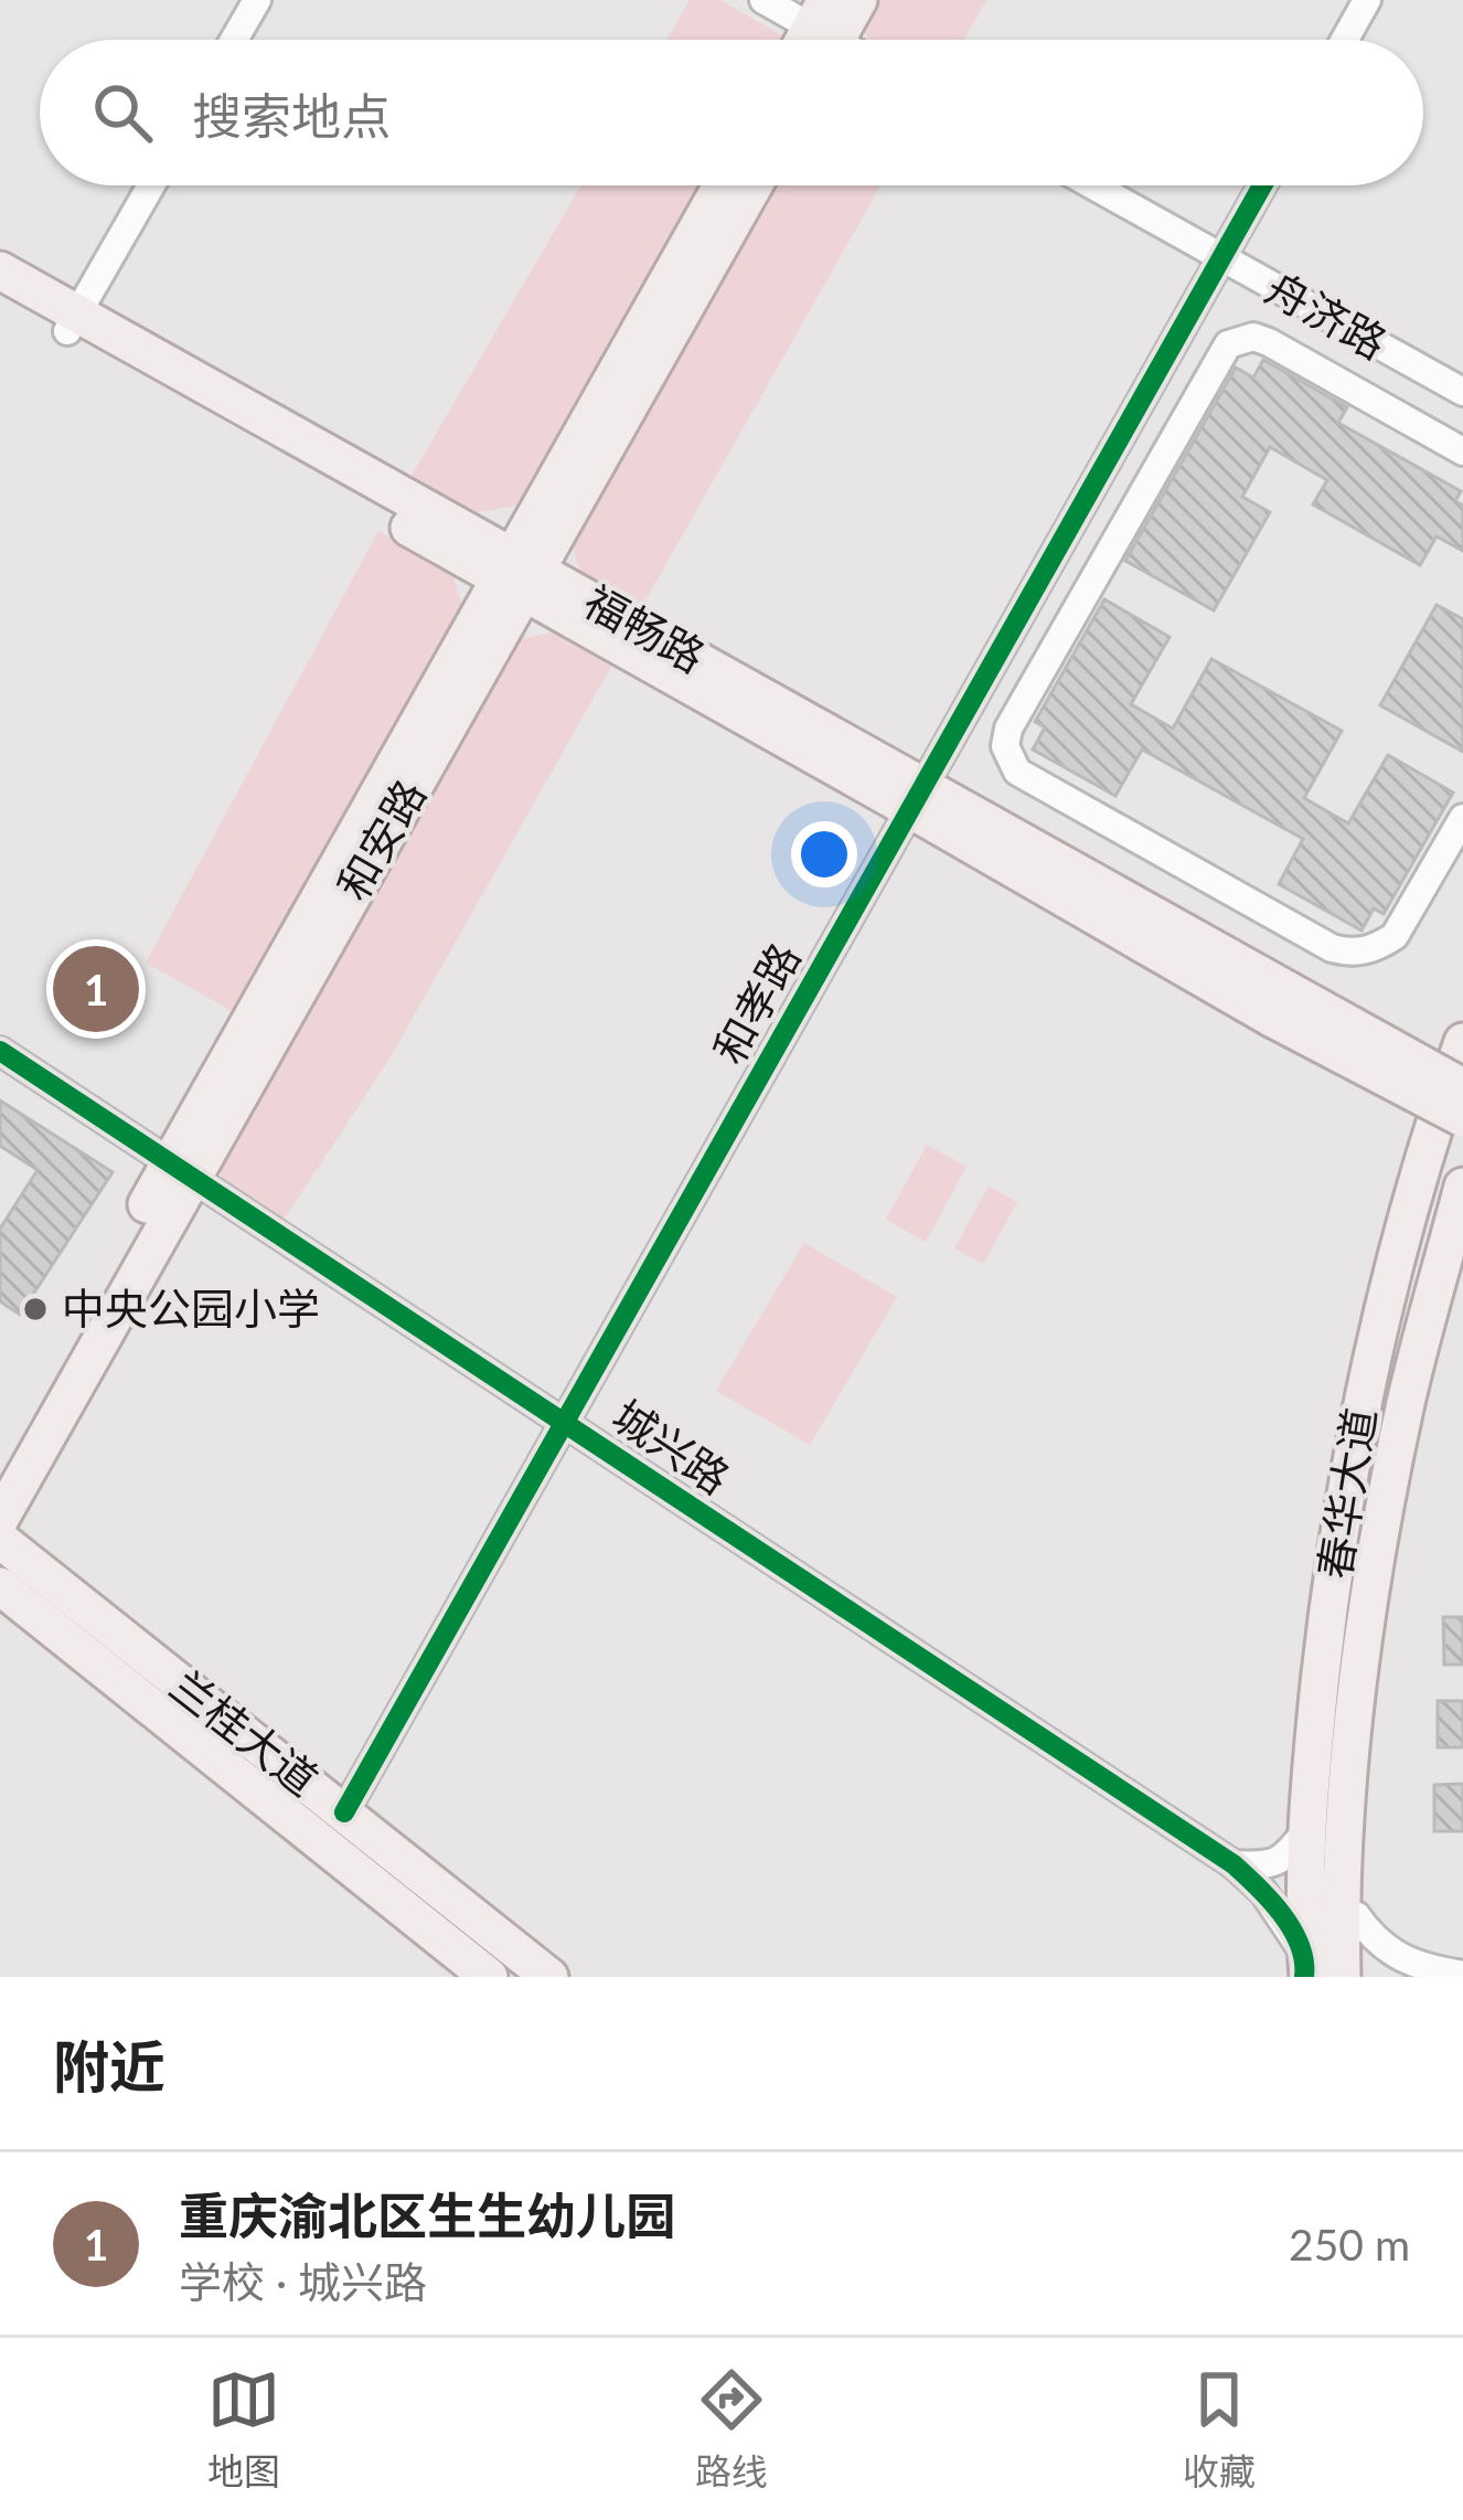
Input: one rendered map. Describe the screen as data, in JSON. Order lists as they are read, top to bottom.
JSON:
{
  "streets": {
    "main road": [
      "福畅路",
      "和安路",
      "春华大道",
      "兰桂大道"
    ],
    "street": ["舟济路", "和孝路", "城兴路"]
  },
  "crossings": [
    ["舟济路", "和孝路"],
    ["福畅路", "和安路"],
    ["福畅路", "和孝路"],
    ["和安路", "城兴路"],
    ["和孝路", "城兴路"],
    ["和孝路", "兰桂大道"],
    ["城兴路", "春华大道"]
  ],
  "places": ["中央公园小学"],
  "page": {
    "search": "搜索地点",
    "pins": "1",
    "heading": "附近",
    "list": [
      {
        "mark": "1",
        "name": "重庆渝北区生生幼儿园",
        "note": "学校 · 城兴路",
        "value": "250 m"
      }
    ],
    "nav": ["地图", "路线", "收藏"]
  }
}
